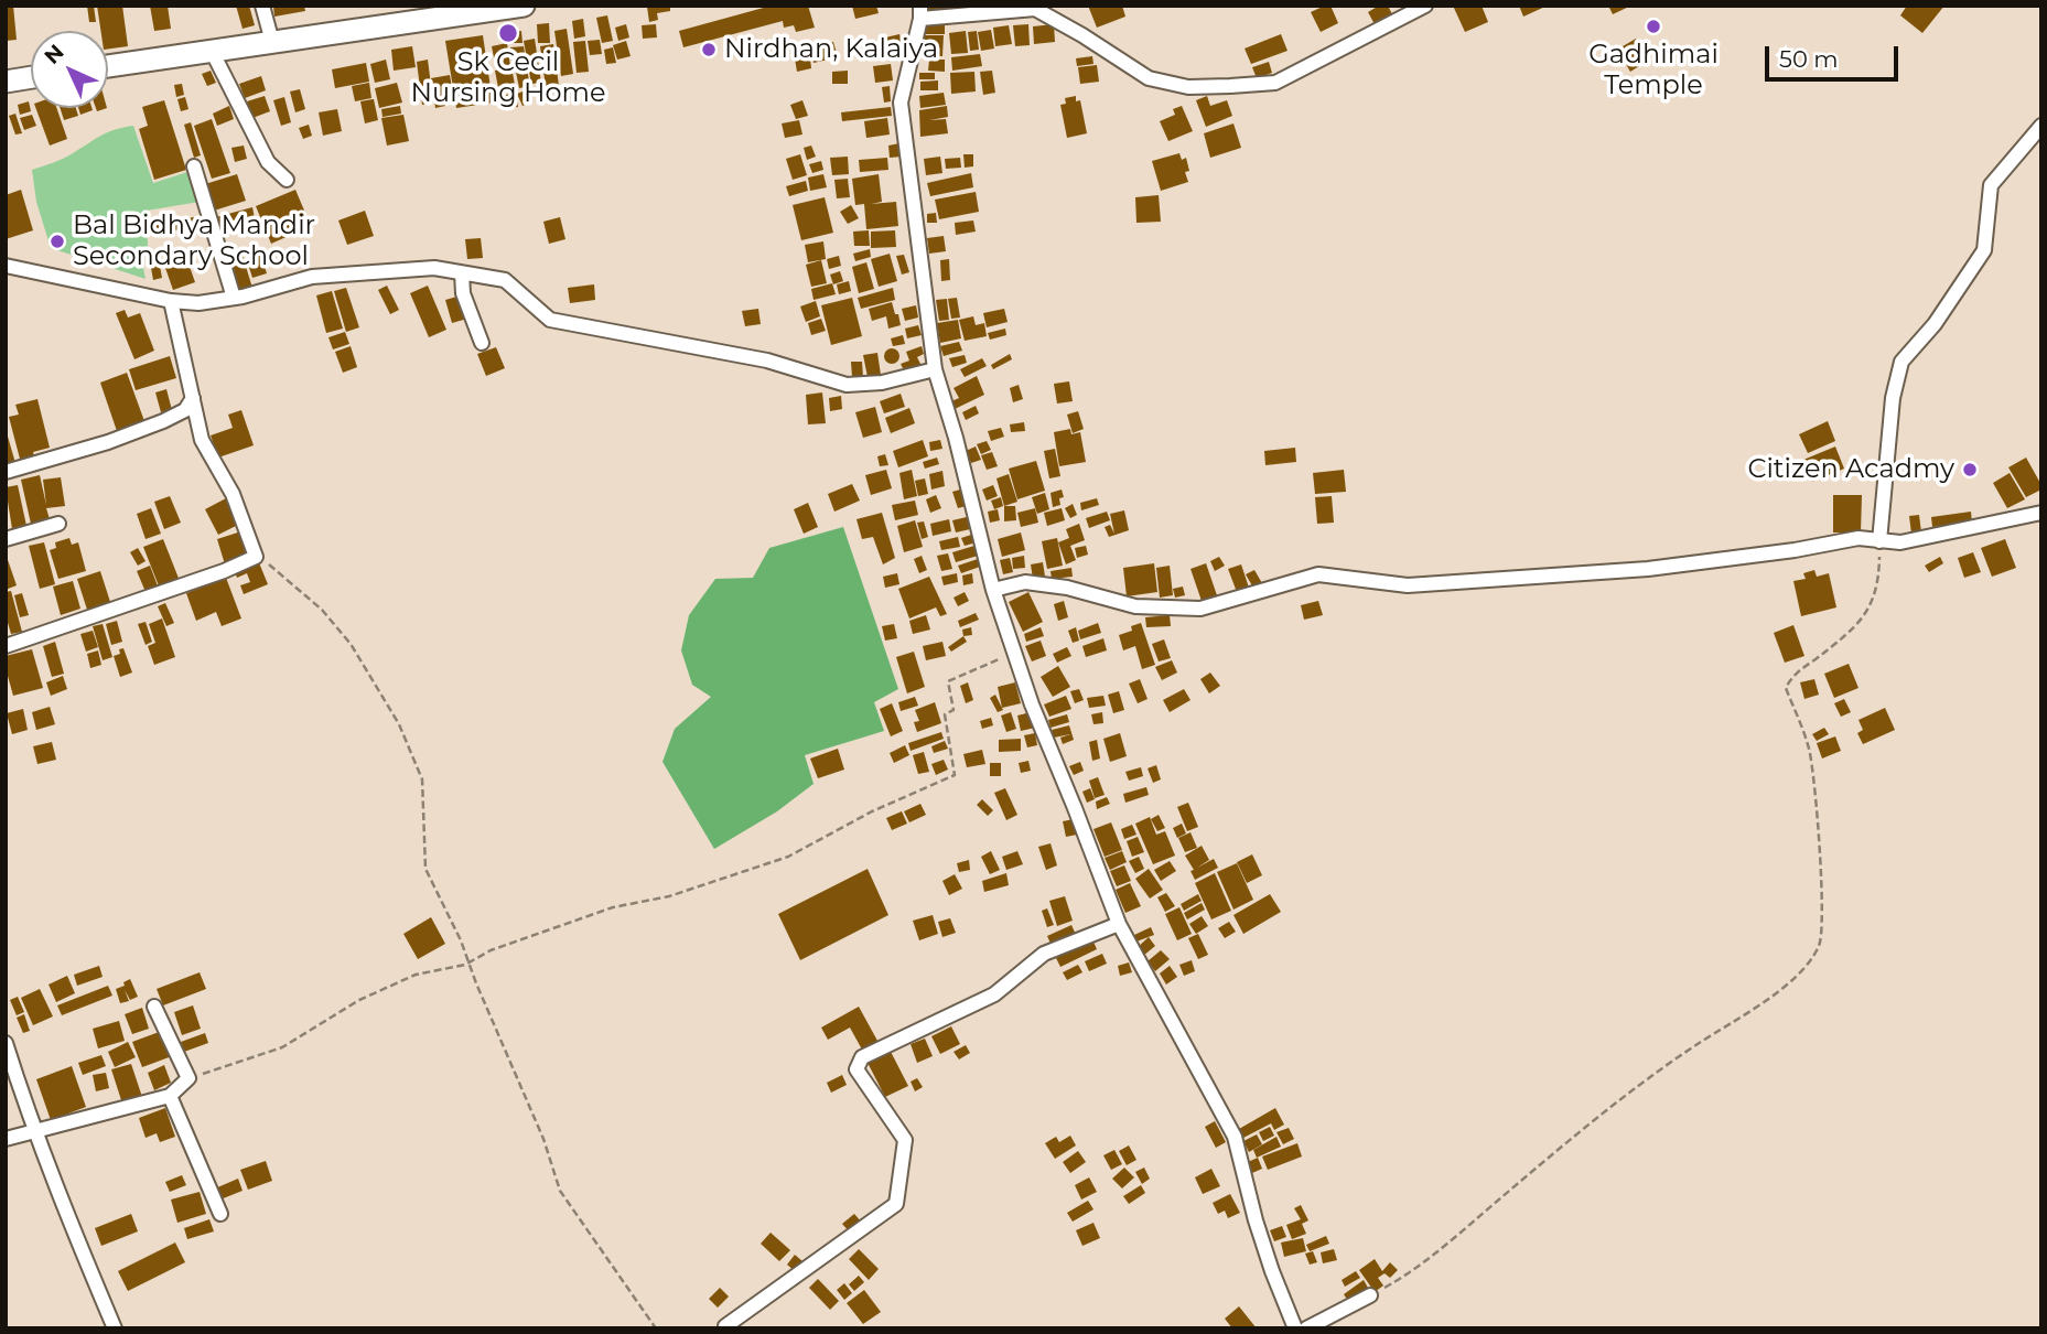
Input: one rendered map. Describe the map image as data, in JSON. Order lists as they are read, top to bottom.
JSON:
{
  "places": [
    "Gadhimai Temple",
    "Sk Cecil Nursing Home",
    "Nirdhan, Kalaiya",
    "Bal Bidhya Mandir Secondary School",
    "Citizen Acadmy"
  ],
  "scale_bar": "50 m",
  "north": "top left"
}
